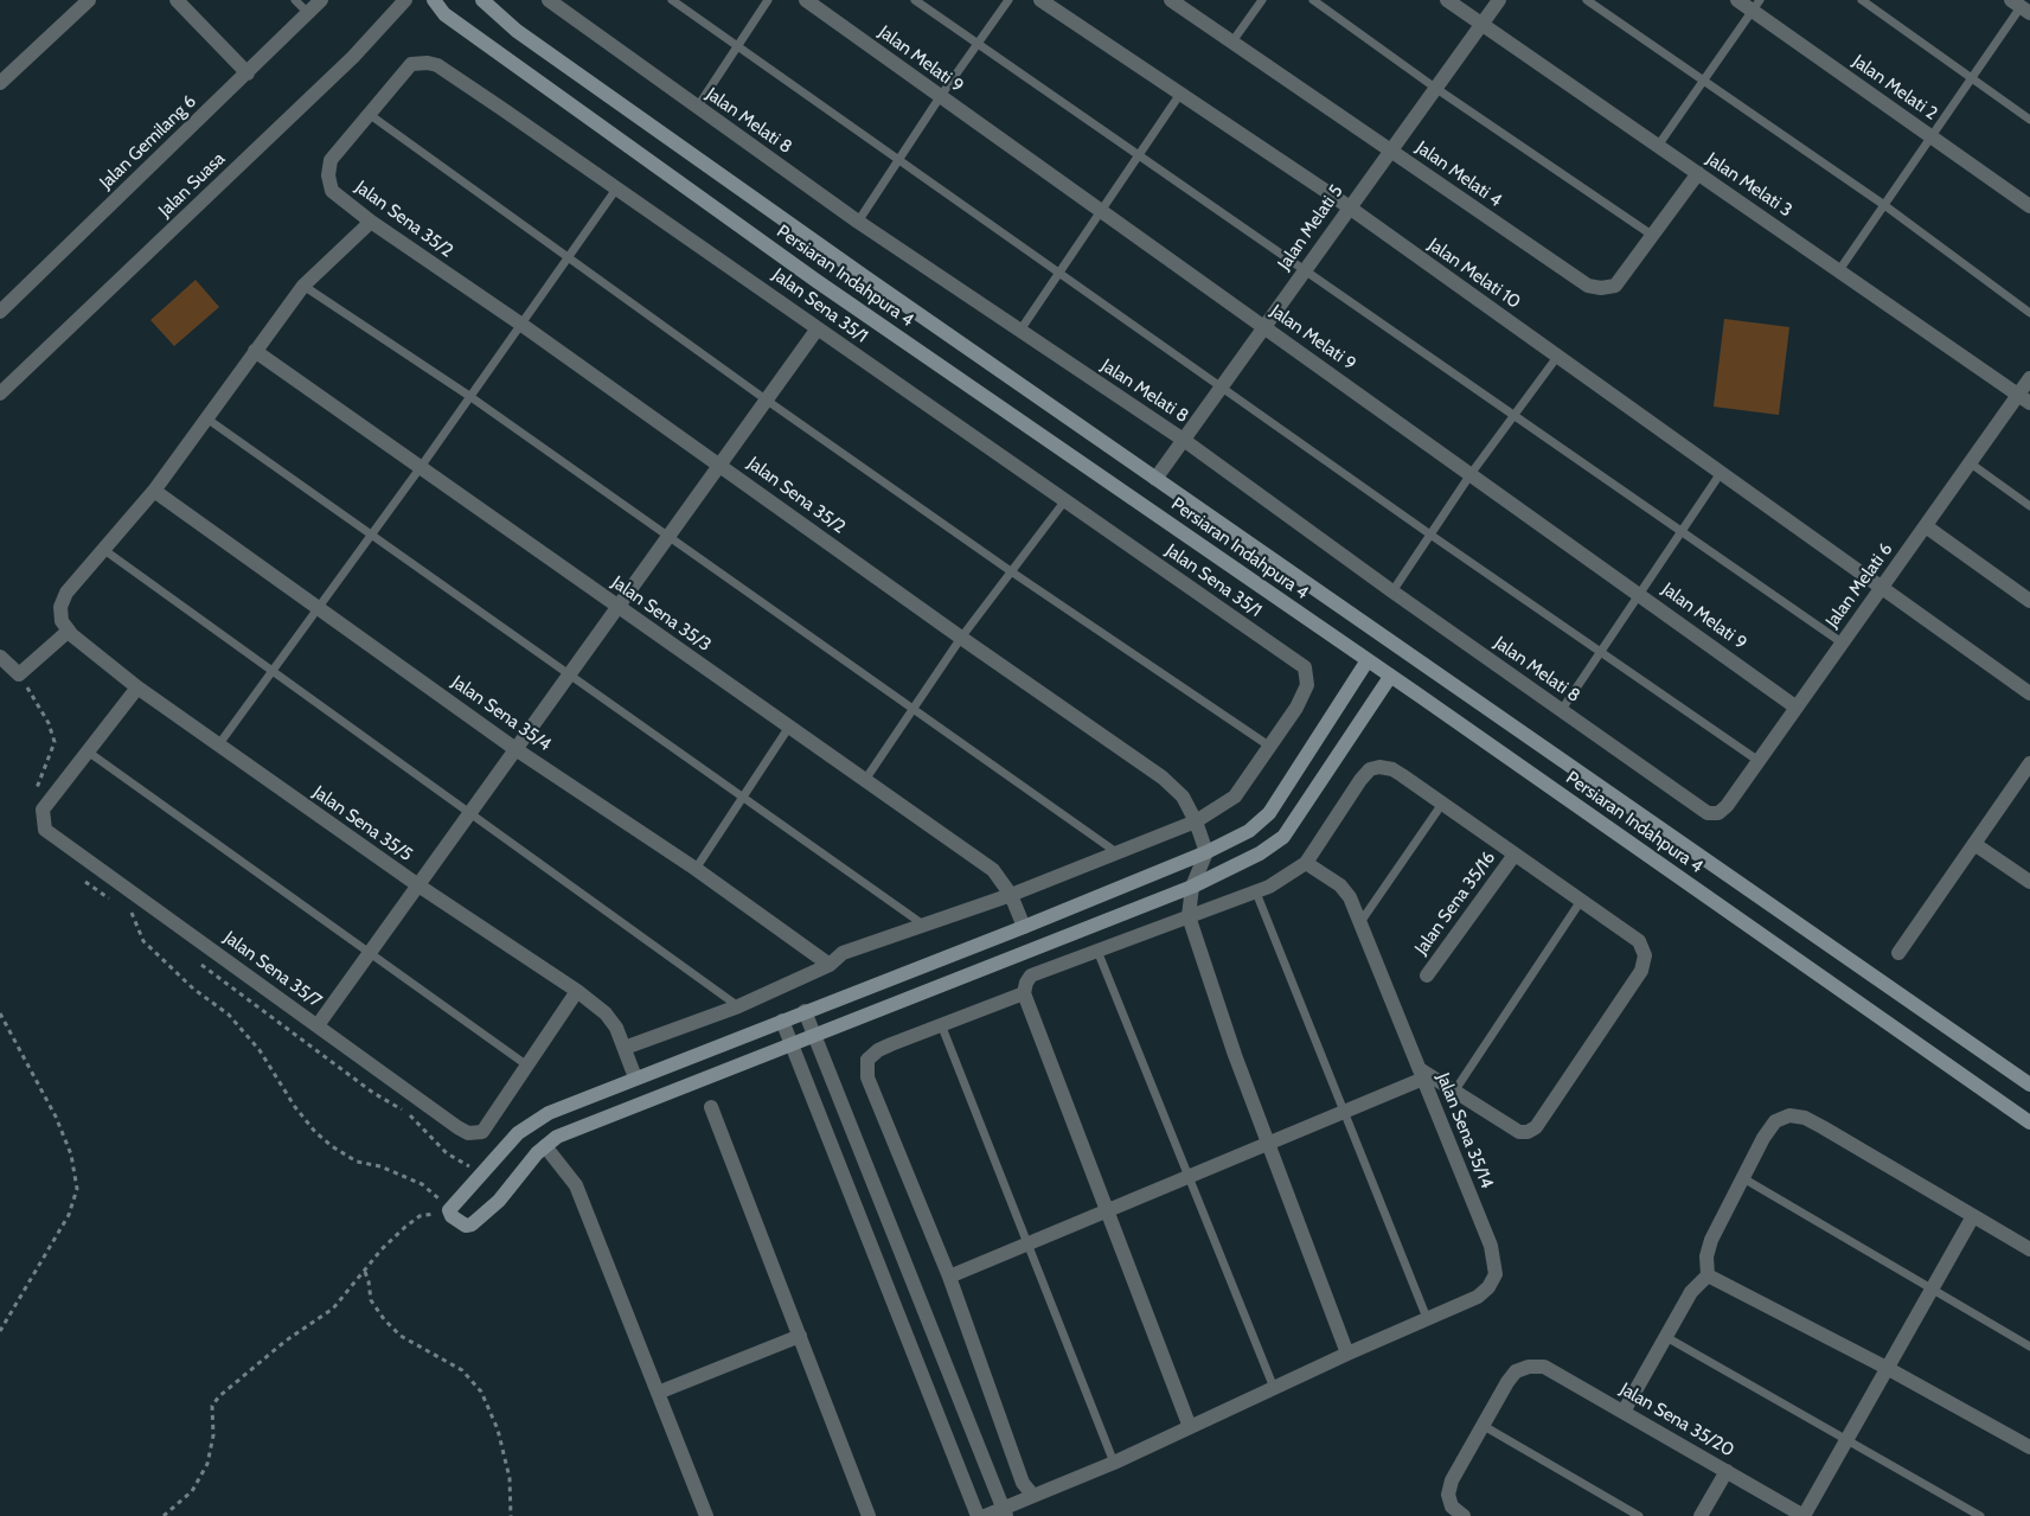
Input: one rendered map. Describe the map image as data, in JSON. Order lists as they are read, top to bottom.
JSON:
{
  "streets": {
    "street": [
      "Jalan Melati 9",
      "Jalan Melati 2",
      "Jalan Melati 8",
      "Jalan Gemilang 6",
      "Jalan Melati 4",
      "Jalan Suasa",
      "Jalan Melati 3",
      "Jalan Sena 35/2",
      "Jalan Melati 5",
      "Jalan Melati 10",
      "Persiaran Indahpura 4",
      "Jalan Sena 35/1",
      "Jalan Melati 6",
      "Jalan Sena 35/3",
      "Jalan Sena 35/4",
      "Jalan Sena 35/5",
      "Jalan Sena 35/16",
      "Jalan Sena 35/7",
      "Jalan Sena 35/14",
      "Jalan Sena 35/20"
    ]
  },
  "crossings": [
    ["Jalan Melati 9", "Jalan Melati 5"],
    ["Jalan Melati 9", "Jalan Melati 6"],
    ["Jalan Melati 8", "Jalan Melati 5"],
    ["Jalan Melati 8", "Jalan Melati 6"],
    ["Jalan Melati 4", "Jalan Melati 3"],
    ["Jalan Melati 4", "Jalan Melati 5"],
    ["Jalan Melati 3", "Jalan Melati 5"],
    ["Jalan Melati 3", "Jalan Melati 6"],
    ["Jalan Sena 35/2", "Jalan Sena 35/1"],
    ["Jalan Melati 5", "Jalan Melati 10"],
    ["Jalan Melati 5", "Persiaran Indahpura 4"],
    ["Jalan Melati 10", "Jalan Melati 6"],
    ["Jalan Sena 35/5", "Jalan Sena 35/7"]
  ]
}
